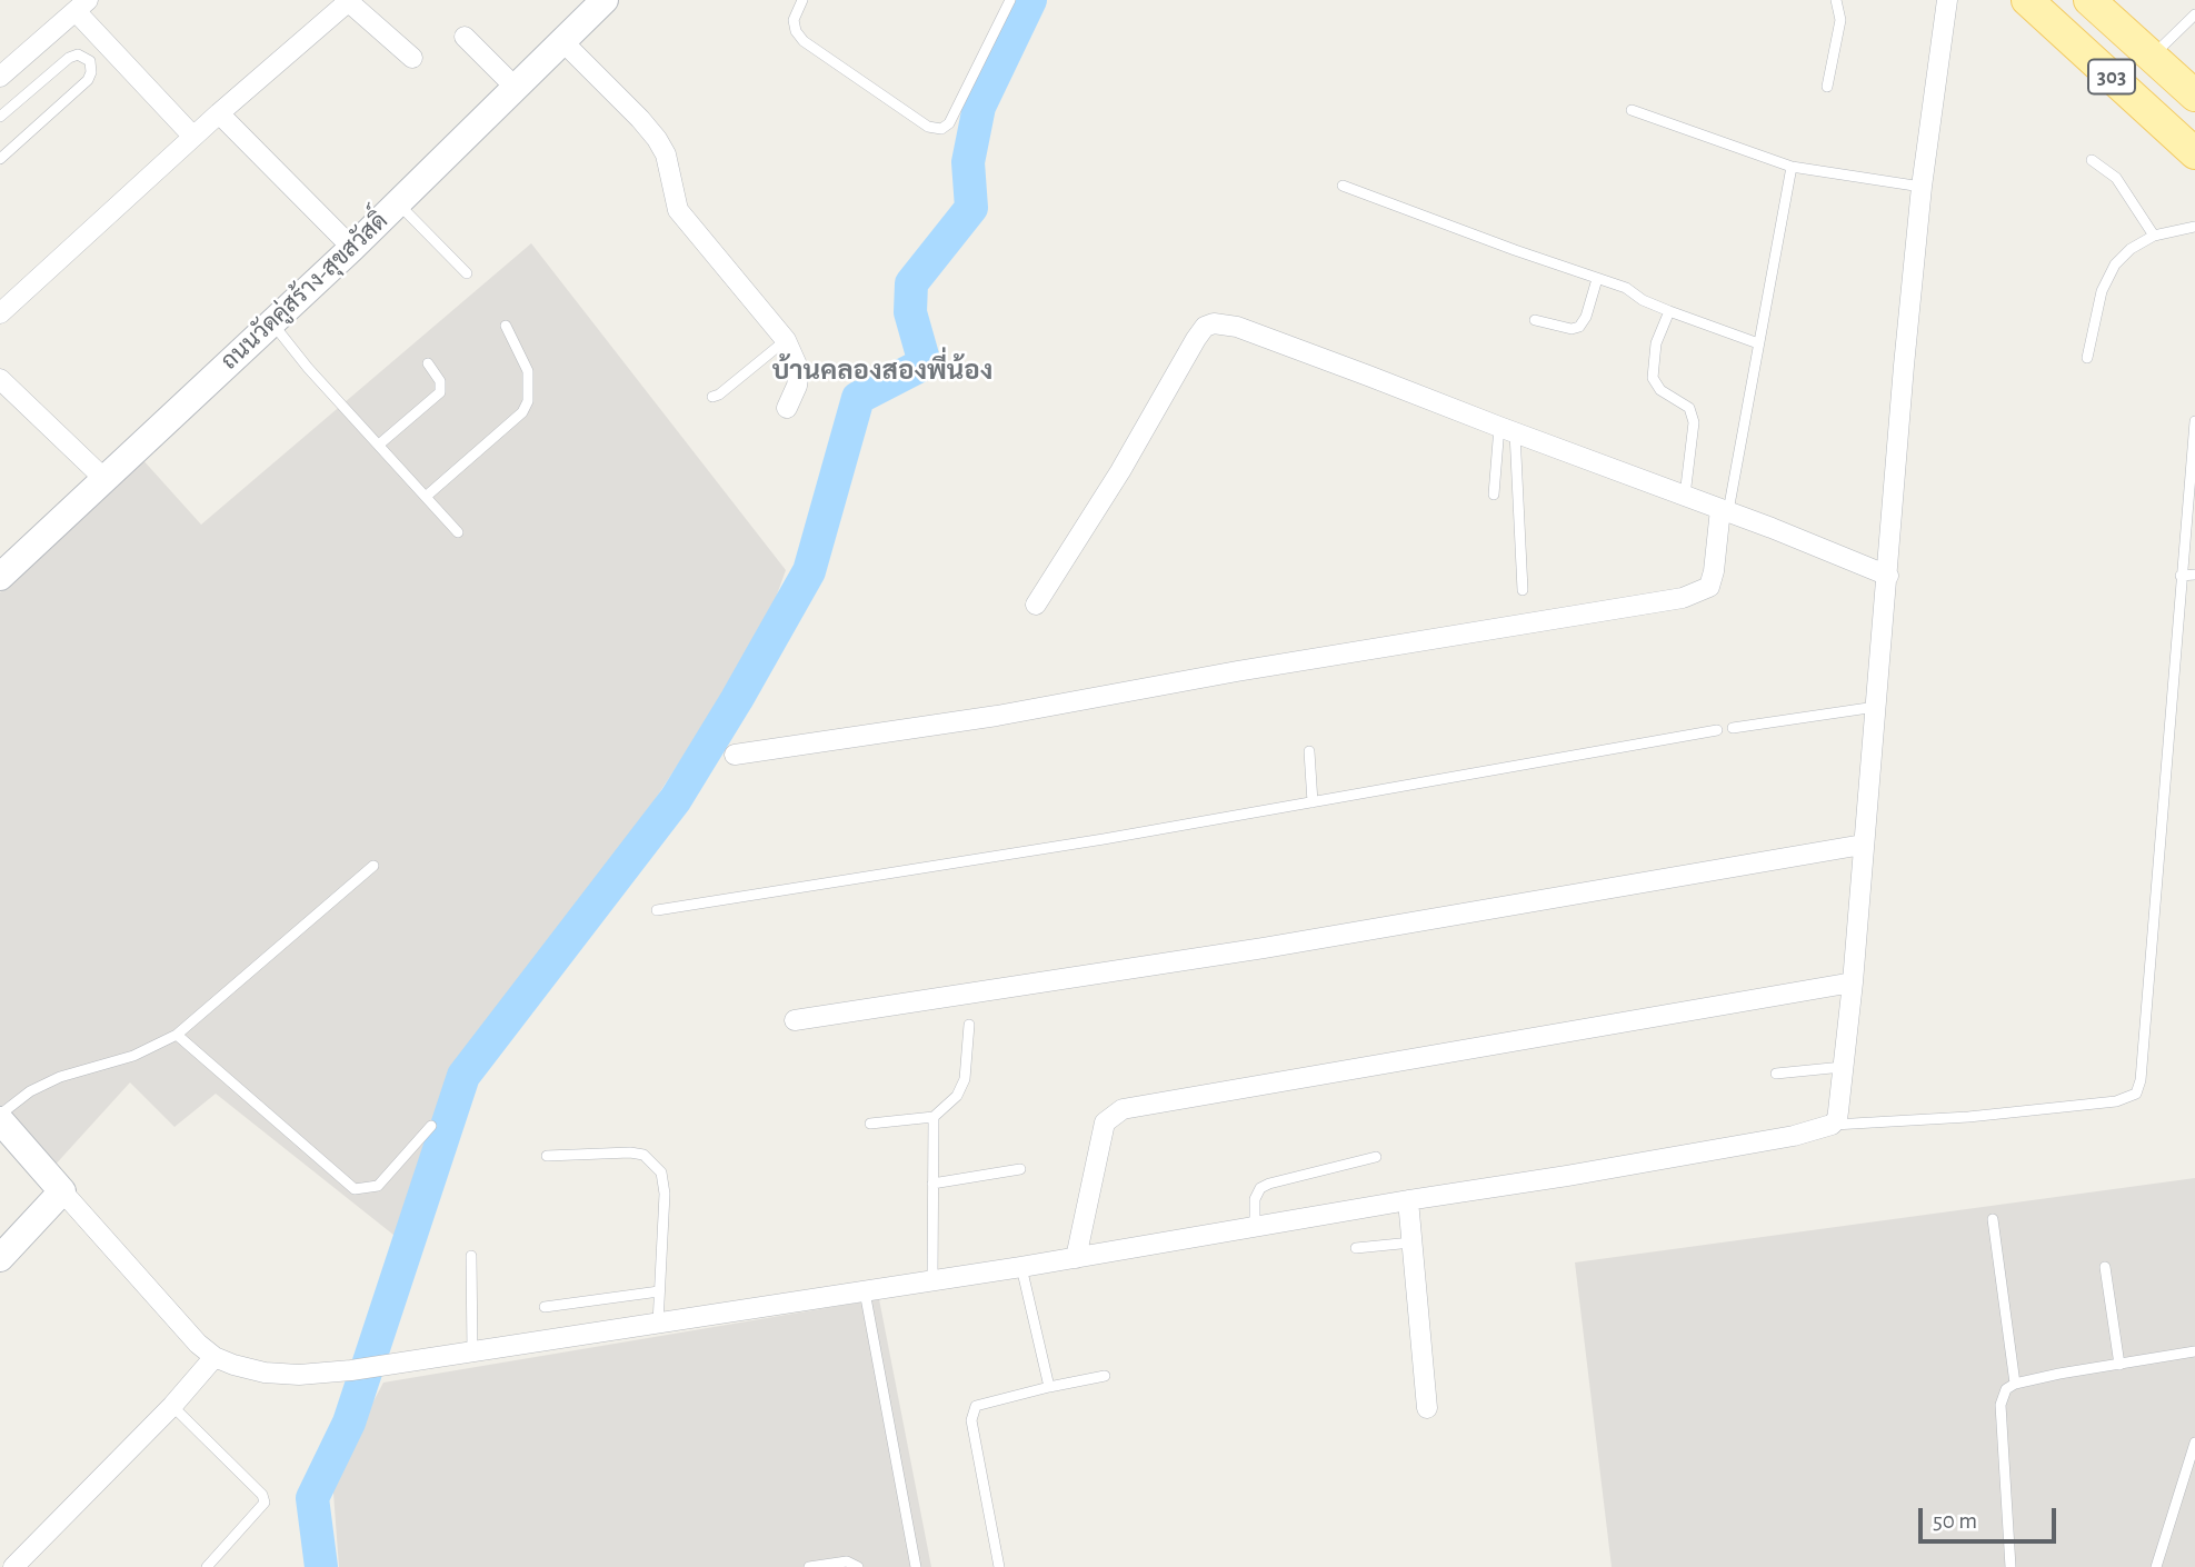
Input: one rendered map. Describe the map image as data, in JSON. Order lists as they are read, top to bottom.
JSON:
{
  "streets": {
    "main road": ["303"],
    "street": ["ถนนวัดคู่สร้าง-สุขสวัสดิ์"]
  },
  "districts": ["บ้านคลองสองพี่น้อง"],
  "scale_bar": "50 m"
}
